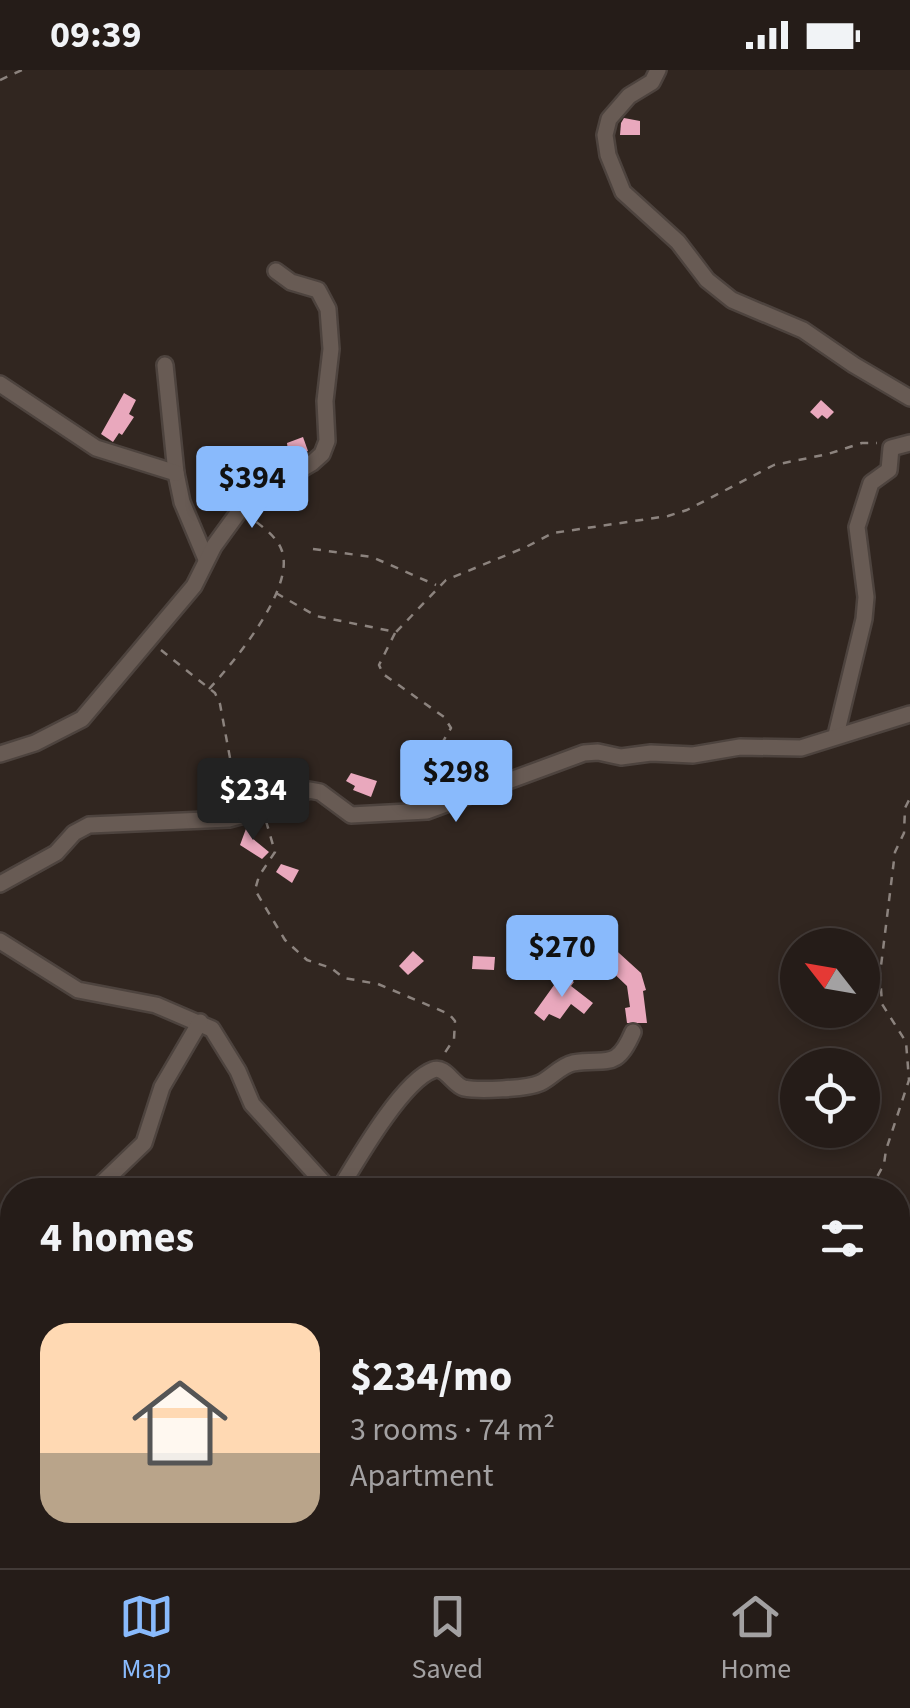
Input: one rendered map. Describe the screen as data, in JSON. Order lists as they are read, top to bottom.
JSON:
{
  "north": "top left",
  "page": {
    "status": "09:39",
    "price": [
      "$394",
      "$298",
      "$234",
      "$270"
    ],
    "heading": "4 homes",
    "list": [
      {
        "name": "$234/mo",
        "note": "3 rooms · 74 m² · Apartment"
      }
    ],
    "tabs": ["Map", "Saved", "Home"]
  }
}
